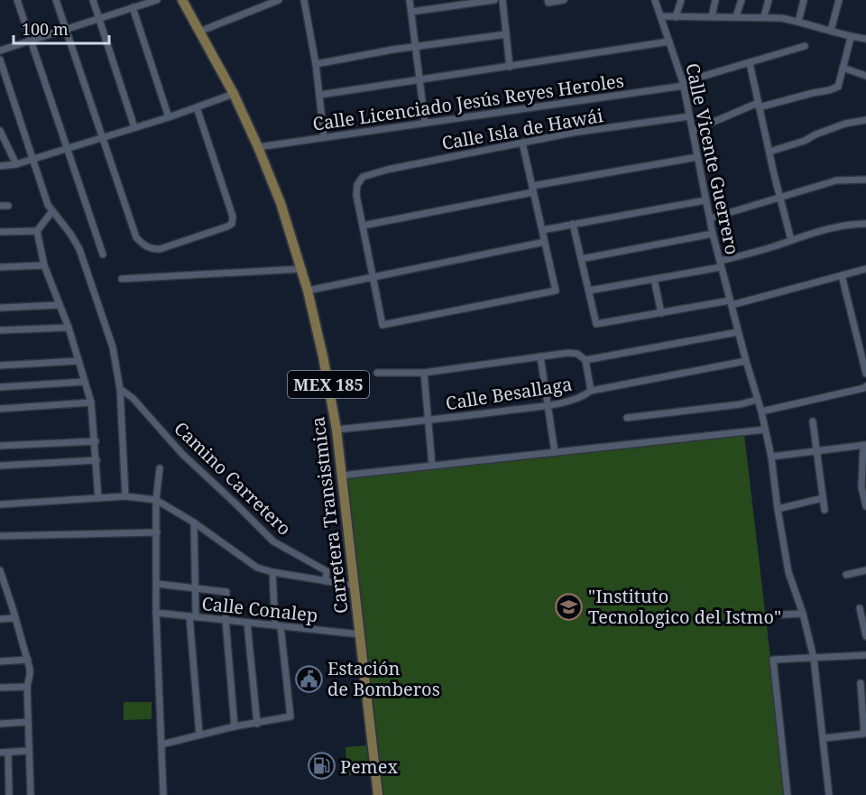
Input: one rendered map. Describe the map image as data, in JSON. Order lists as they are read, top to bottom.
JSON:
{
  "streets": {
    "main road": ["MEX 185", "Carretera Transistmica"],
    "street": [
      "Calle Licenciado Jesús Reyes Heroles",
      "Calle Isla de Hawái",
      "Calle Vicente Guerrero",
      "Calle Besallaga",
      "Camino Carretero",
      "Calle Conalep"
    ]
  },
  "crossings": [
    ["Calle Licenciado Jesús Reyes Heroles", "Calle Vicente Guerrero"],
    ["Calle Licenciado Jesús Reyes Heroles", "Carretera Transistmica"],
    ["Calle Isla de Hawái", "Calle Vicente Guerrero"],
    ["Calle Besallaga", "Carretera Transistmica"],
    ["Carretera Transistmica", "Calle Conalep"]
  ],
  "places": {
    "school or university": ["\"Instituto Tecnologico del Istmo\""],
    "public building": ["Estación de Bomberos"],
    "fuel station": ["Pemex"]
  },
  "scale_bar": "100 m"
}
